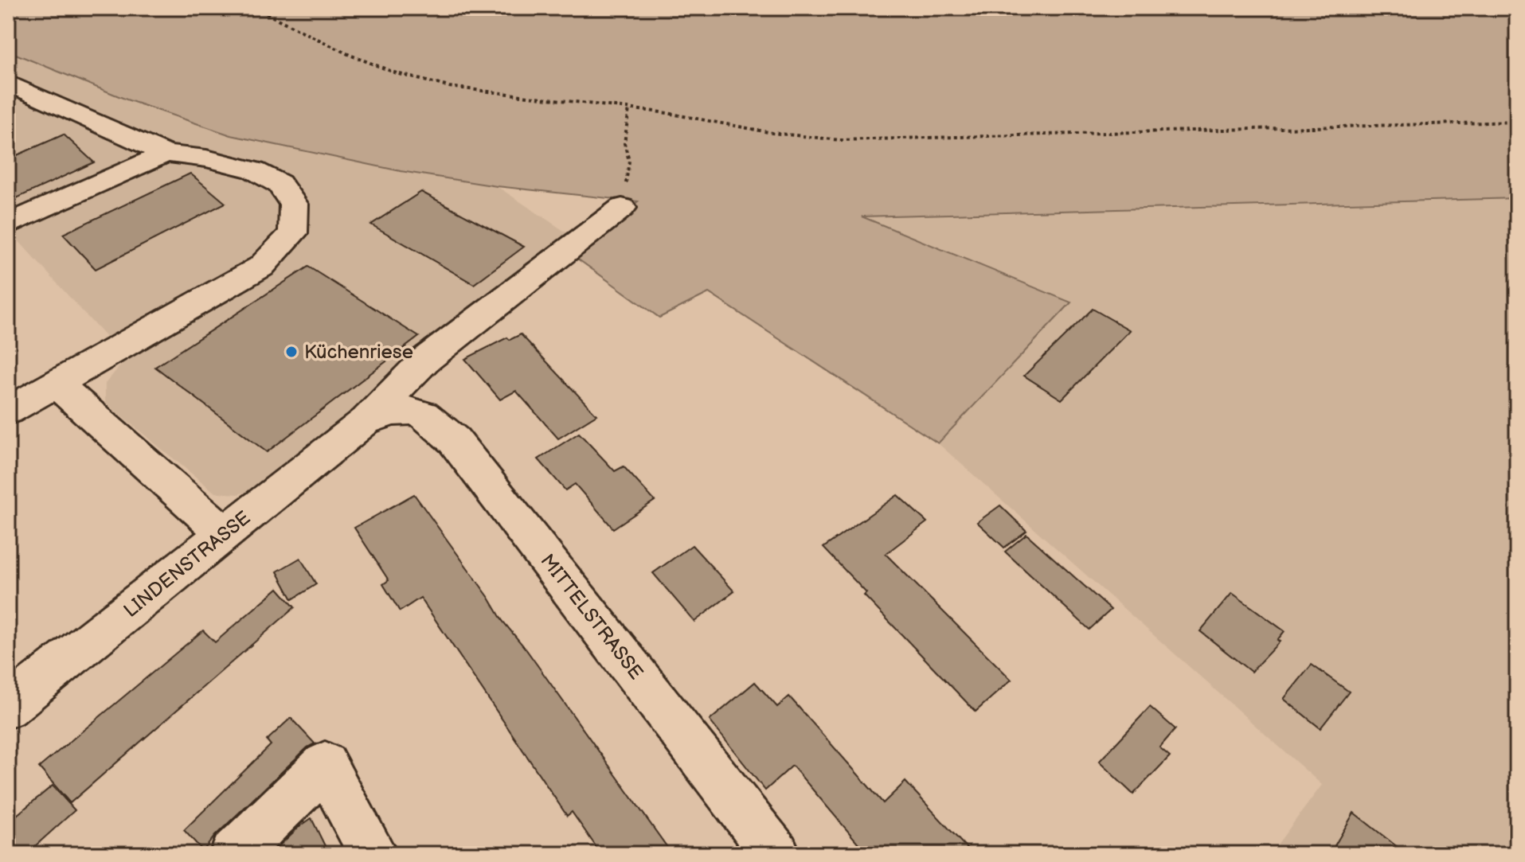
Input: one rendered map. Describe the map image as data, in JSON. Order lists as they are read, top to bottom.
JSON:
{
  "streets": {
    "street": ["LINDENSTRASSE", "MITTELSTRASSE"]
  },
  "crossings": [
    ["LINDENSTRASSE", "MITTELSTRASSE"]
  ],
  "places": ["Küchenriese"]
}
